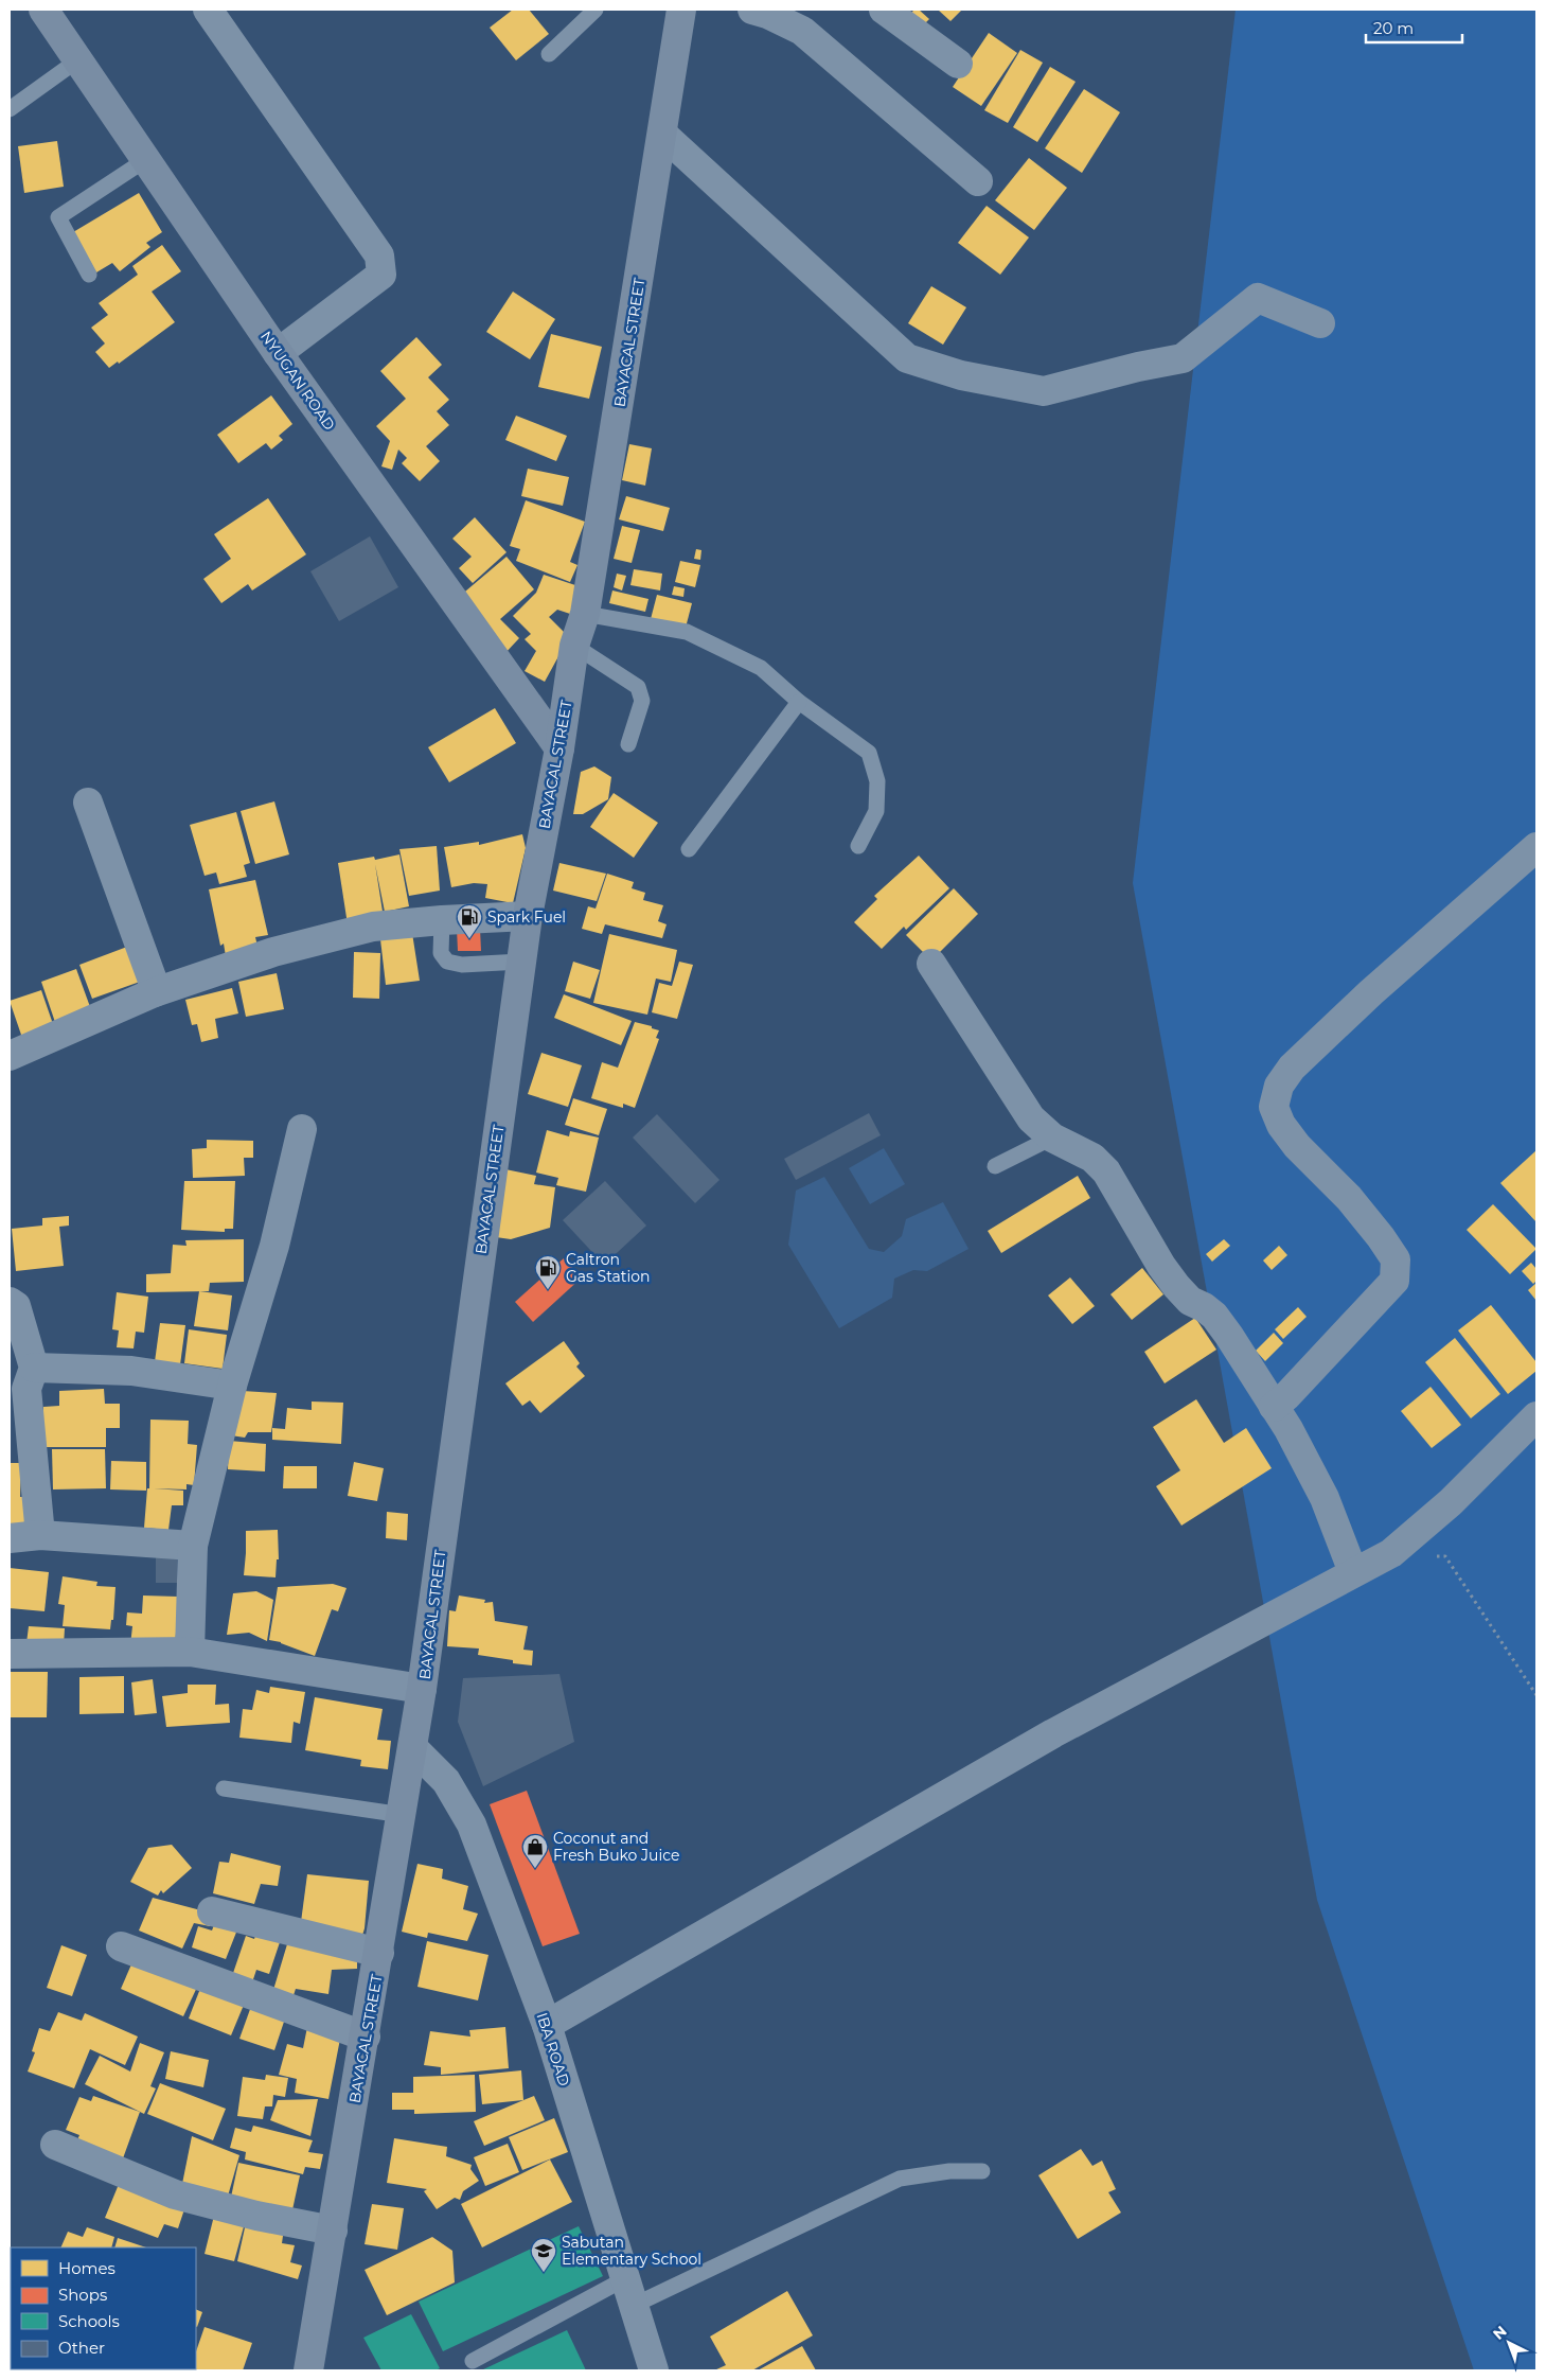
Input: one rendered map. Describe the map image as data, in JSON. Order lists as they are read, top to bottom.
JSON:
{
  "streets": {
    "main road": ["BAYACAL STREET", "NYUGAN ROAD"],
    "street": ["IBA ROAD"]
  },
  "crossings": [
    ["BAYACAL STREET", "NYUGAN ROAD"],
    ["BAYACAL STREET", "IBA ROAD"]
  ],
  "places": {
    "fuel station": ["Spark Fuel", "Caltron Gas Station"],
    "shop": ["Coconut and Fresh Buko Juice"],
    "school or university": ["Sabutan Elementary School"]
  },
  "legend": [
    "Homes",
    "Shops",
    "Schools",
    "Other"
  ],
  "scale_bar": "20 m",
  "north": "top left"
}
